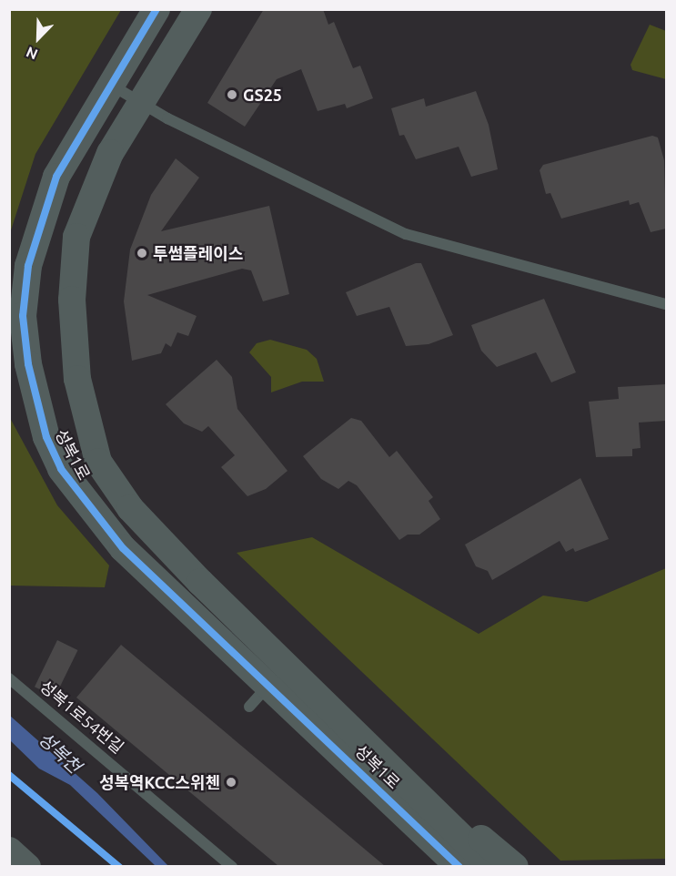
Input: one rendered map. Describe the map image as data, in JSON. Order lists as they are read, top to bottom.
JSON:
{
  "streets": {
    "street": ["성복1로"],
    "lane": ["성복1로54번길"]
  },
  "water": ["성복천"],
  "places": ["GS25", "투썸플레이스", "성복역KCC스위첸"],
  "north": "bottom left"
}
